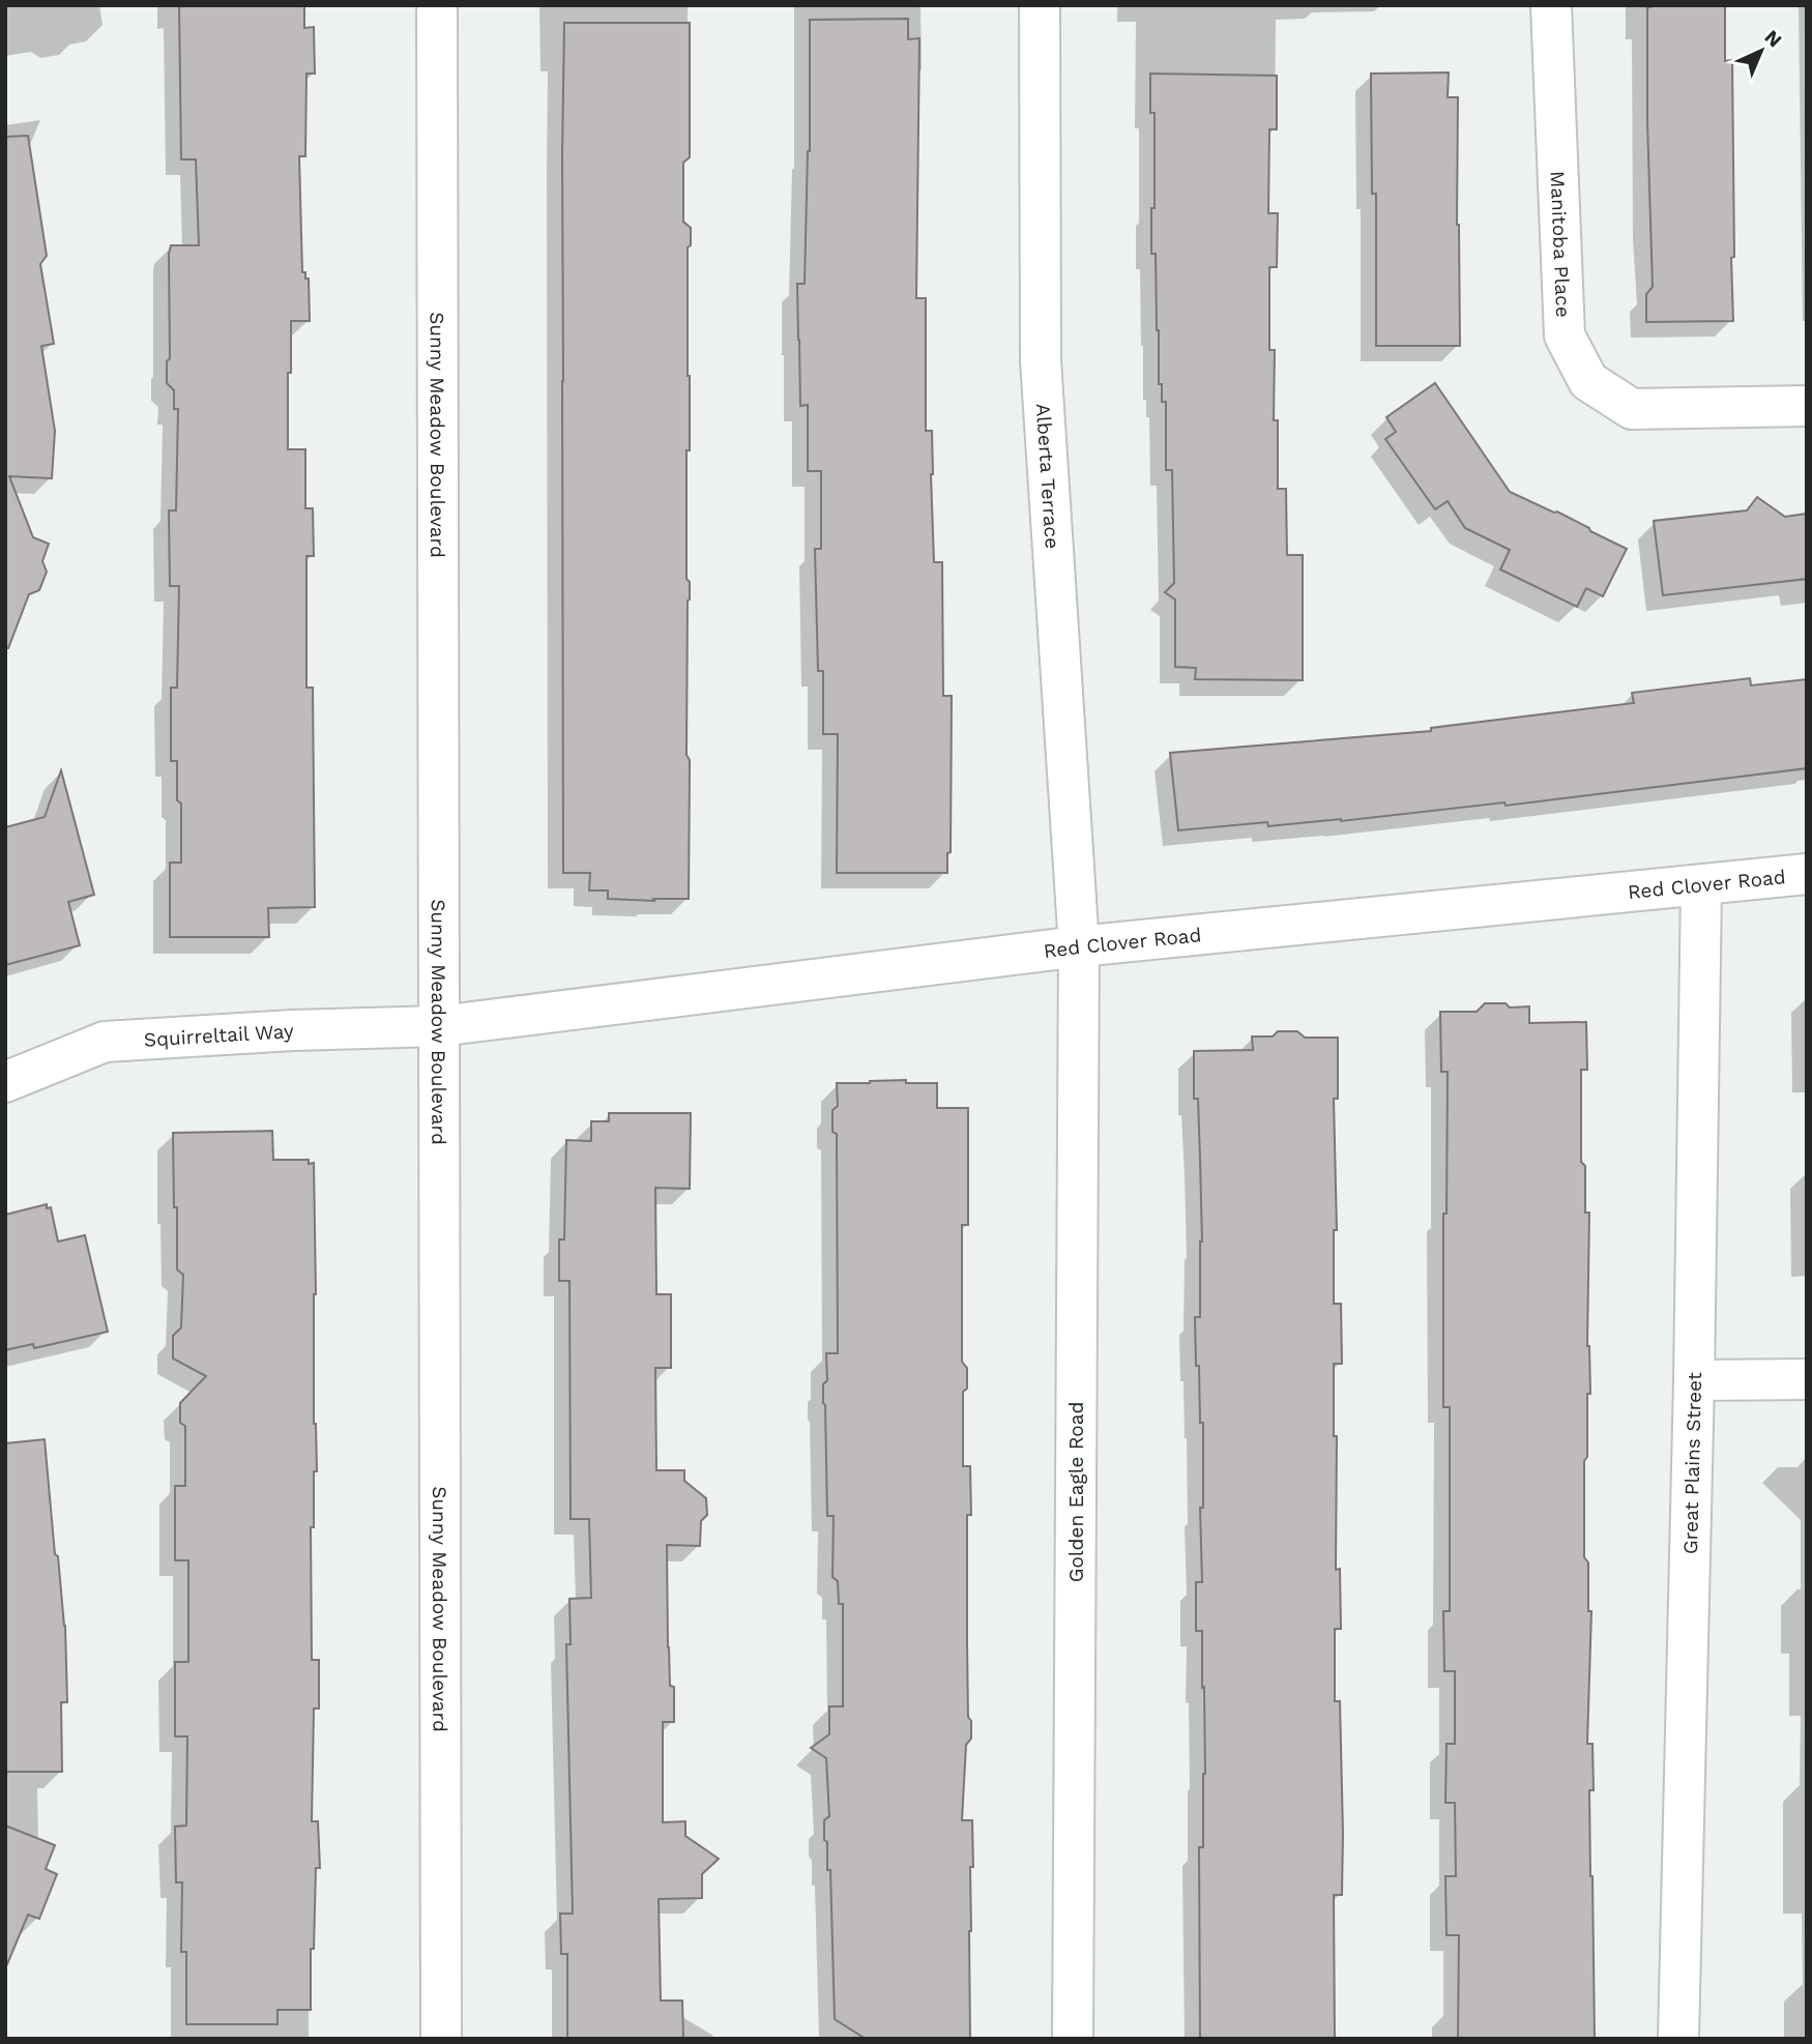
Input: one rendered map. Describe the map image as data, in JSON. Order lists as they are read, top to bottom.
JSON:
{
  "streets": {
    "street": [
      "Manitoba Place",
      "Sunny Meadow Boulevard",
      "Alberta Terrace",
      "Red Clover Road",
      "Squirreltail Way",
      "Great Plains Street",
      "Golden Eagle Road"
    ]
  },
  "crossings": [
    ["Sunny Meadow Boulevard", "Red Clover Road"],
    ["Sunny Meadow Boulevard", "Squirreltail Way"],
    ["Alberta Terrace", "Red Clover Road"],
    ["Alberta Terrace", "Golden Eagle Road"],
    ["Red Clover Road", "Squirreltail Way"],
    ["Red Clover Road", "Great Plains Street"],
    ["Red Clover Road", "Golden Eagle Road"]
  ],
  "north": "top right"
}
